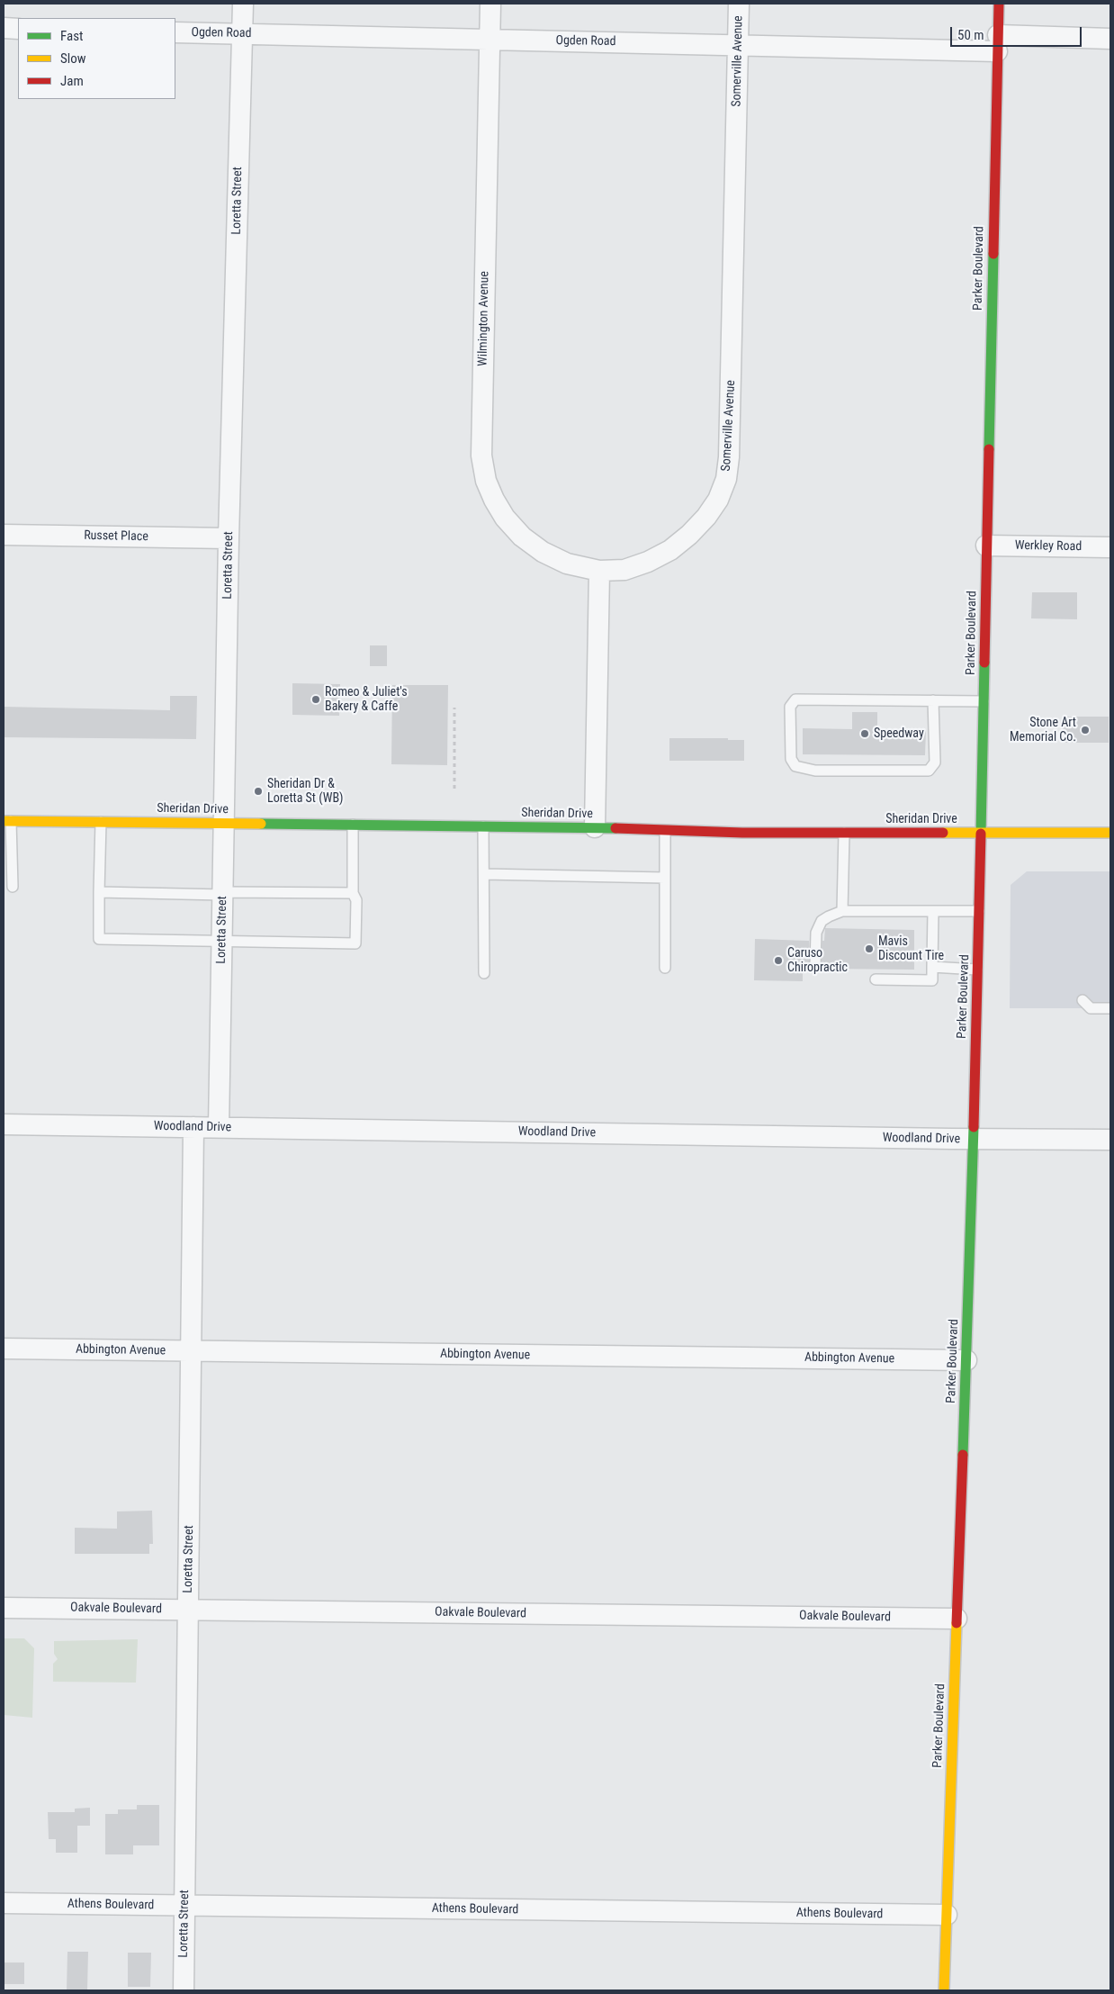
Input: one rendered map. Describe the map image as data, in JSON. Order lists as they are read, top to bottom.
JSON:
{
  "streets": {
    "street": [
      "Ogden Road",
      "Somerville Avenue",
      "Loretta Street",
      "Parker Boulevard",
      "Wilmington Avenue",
      "Russet Place",
      "Werkley Road",
      "Sheridan Drive",
      "Woodland Drive",
      "Abbington Avenue",
      "Oakvale Boulevard",
      "Athens Boulevard"
    ]
  },
  "crossings": [
    ["Ogden Road", "Somerville Avenue"],
    ["Ogden Road", "Loretta Street"],
    ["Ogden Road", "Parker Boulevard"],
    ["Ogden Road", "Wilmington Avenue"],
    ["Somerville Avenue", "Wilmington Avenue"],
    ["Loretta Street", "Russet Place"],
    ["Loretta Street", "Sheridan Drive"],
    ["Loretta Street", "Woodland Drive"],
    ["Loretta Street", "Abbington Avenue"],
    ["Loretta Street", "Oakvale Boulevard"],
    ["Loretta Street", "Athens Boulevard"],
    ["Parker Boulevard", "Werkley Road"],
    ["Parker Boulevard", "Sheridan Drive"],
    ["Parker Boulevard", "Woodland Drive"],
    ["Parker Boulevard", "Abbington Avenue"],
    ["Parker Boulevard", "Oakvale Boulevard"],
    ["Parker Boulevard", "Athens Boulevard"]
  ],
  "places": [
    "Romeo & Juliet's Bakery & Caffe",
    "Stone Art Memorial Co.",
    "Speedway",
    "Sheridan Dr & Loretta St (WB)",
    "Mavis Discount Tire",
    "Caruso Chiropractic"
  ],
  "legend": ["Fast", "Slow", "Jam"],
  "scale_bar": "50 m"
}
